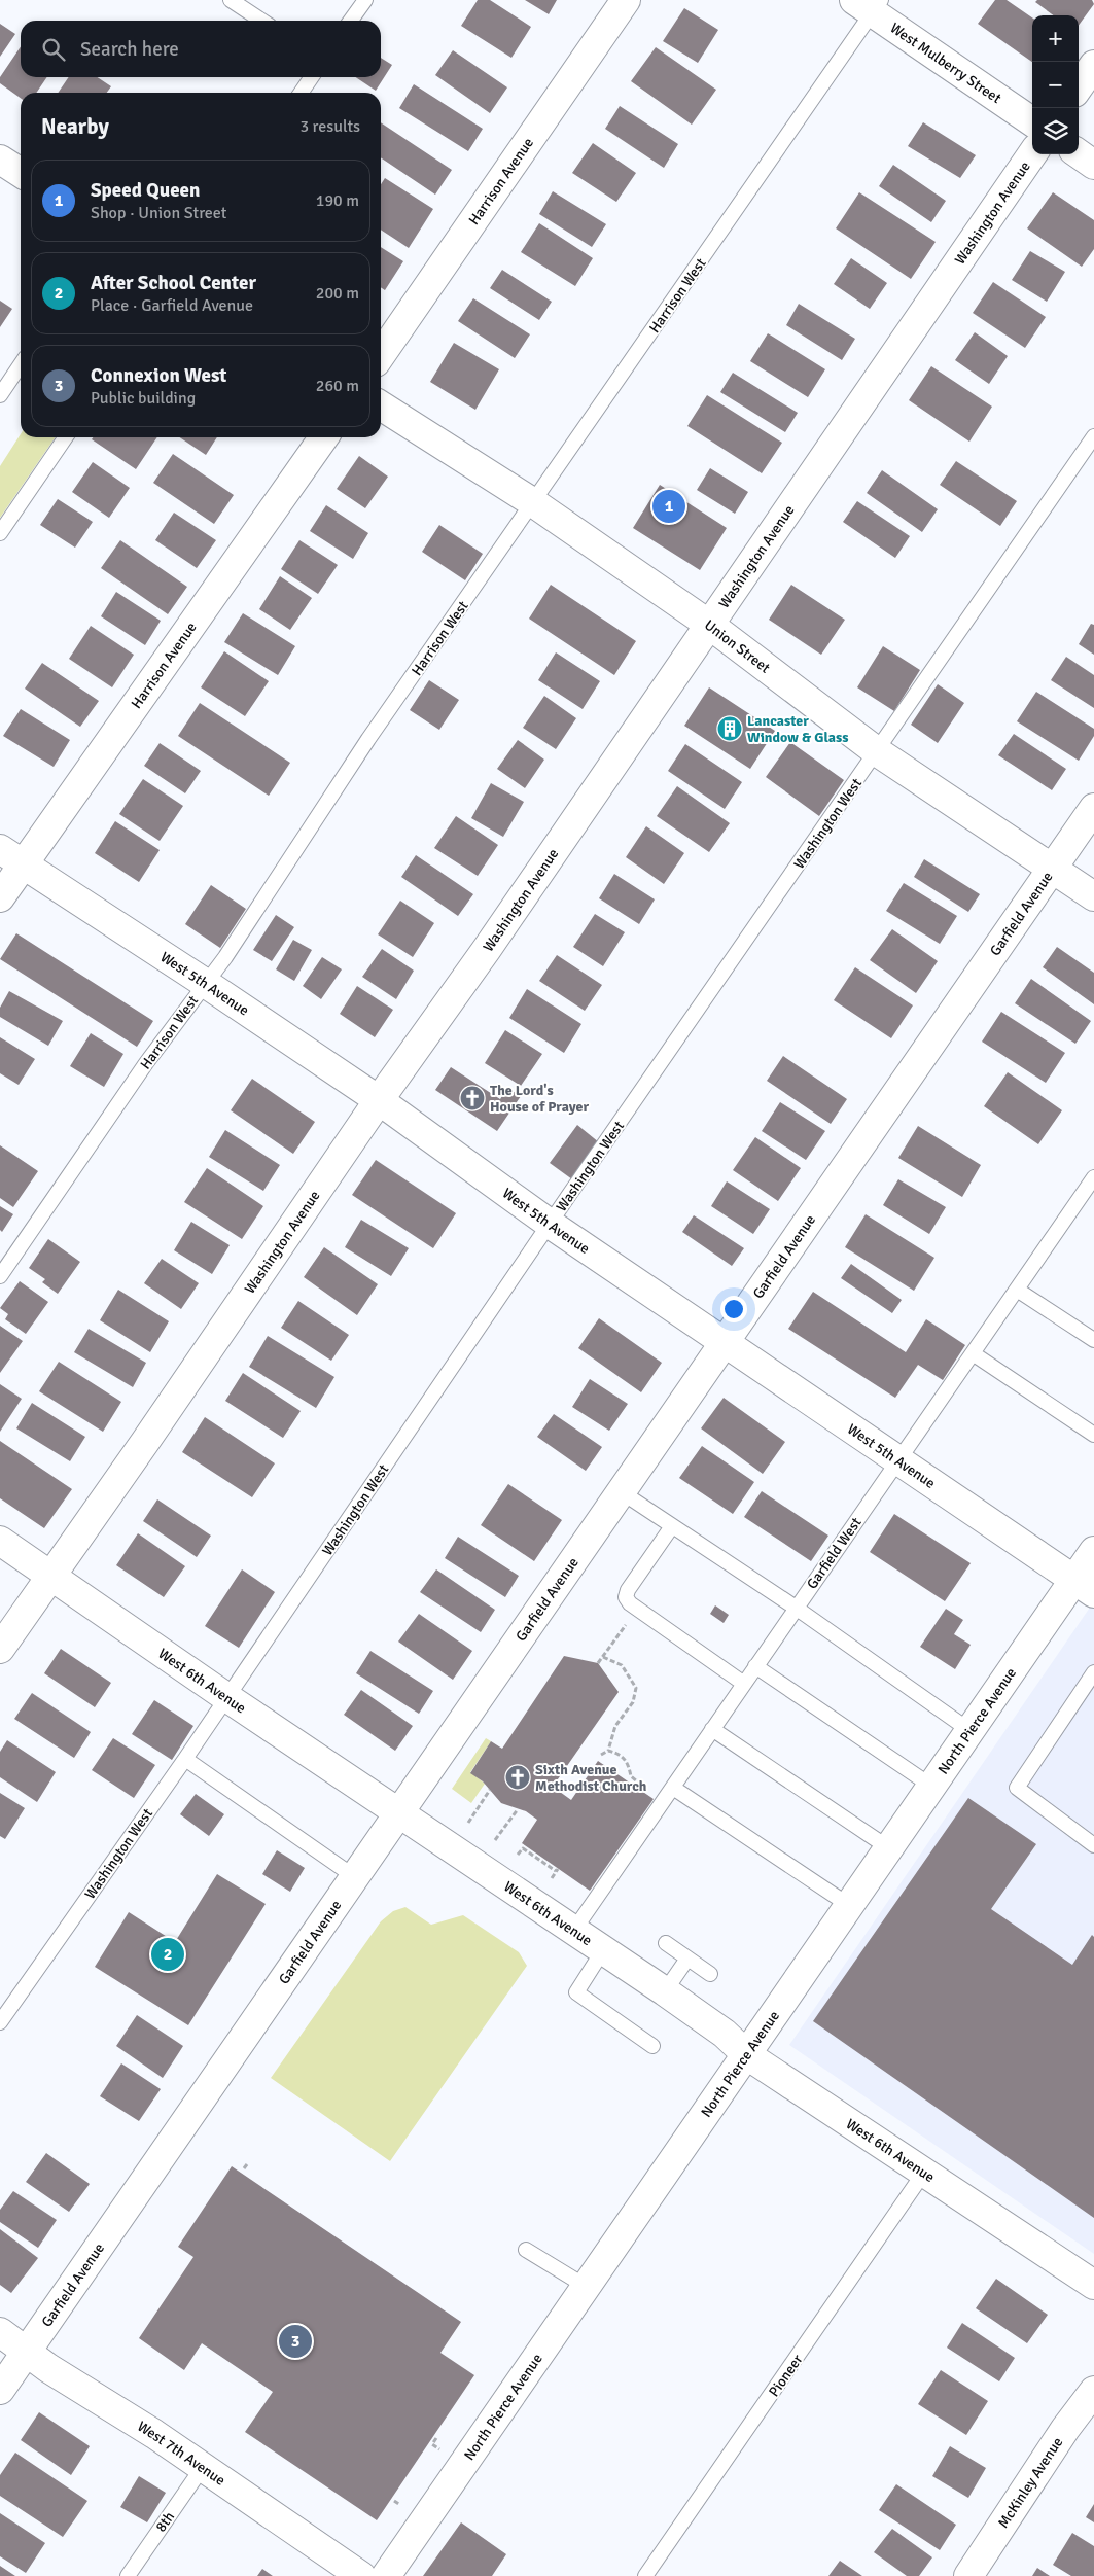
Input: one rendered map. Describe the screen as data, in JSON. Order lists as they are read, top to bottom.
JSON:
{
  "streets": {
    "street": [
      "West Mulberry Street",
      "Harrison Avenue",
      "Washington Avenue",
      "Union Street",
      "Garfield Avenue",
      "West 5th Avenue",
      "West 6th Avenue",
      "North Pierce Avenue",
      "West 7th Avenue",
      "McKinley Avenue"
    ],
    "lane": [
      "Harrison West",
      "Washington West",
      "Garfield West",
      "Pioneer",
      "8th"
    ]
  },
  "crossings": [
    ["West Mulberry Street", "Harrison West"],
    ["Harrison Avenue", "West 5th Avenue"],
    ["Washington Avenue", "Union Street"],
    ["Washington Avenue", "West 5th Avenue"],
    ["Washington Avenue", "West 6th Avenue"],
    ["Harrison West", "Union Street"],
    ["Harrison West", "West 5th Avenue"],
    ["Union Street", "Washington West"],
    ["Union Street", "Garfield Avenue"],
    ["Washington West", "West 5th Avenue"],
    ["Washington West", "West 6th Avenue"],
    ["Garfield Avenue", "West 5th Avenue"],
    ["Garfield Avenue", "West 6th Avenue"],
    ["Garfield Avenue", "West 7th Avenue"],
    ["West 5th Avenue", "Garfield West"],
    ["West 5th Avenue", "North Pierce Avenue"],
    ["Garfield West", "West 6th Avenue"],
    ["West 6th Avenue", "North Pierce Avenue"],
    ["West 6th Avenue", "Pioneer"],
    ["West 7th Avenue", "8th"]
  ],
  "places": {
    "building": ["Lancaster Window & Glass"],
    "church": ["The Lord's House of Prayer", "Sixth Avenue Methodist Church"]
  },
  "page": {
    "map_buttons": ["+", "−"],
    "search": "Search here",
    "heading": ["Nearby", "3 results"],
    "list": [
      {
        "mark": "1",
        "name": "Speed Queen",
        "note": "Shop · Union Street",
        "value": "190 m"
      },
      {
        "mark": "2",
        "name": "After School Center",
        "note": "Place · Garfield Avenue",
        "value": "200 m"
      },
      {
        "mark": "3",
        "name": "Connexion West",
        "note": "Public building",
        "value": "260 m"
      }
    ],
    "pins": ["1", "2", "3"]
  }
}
